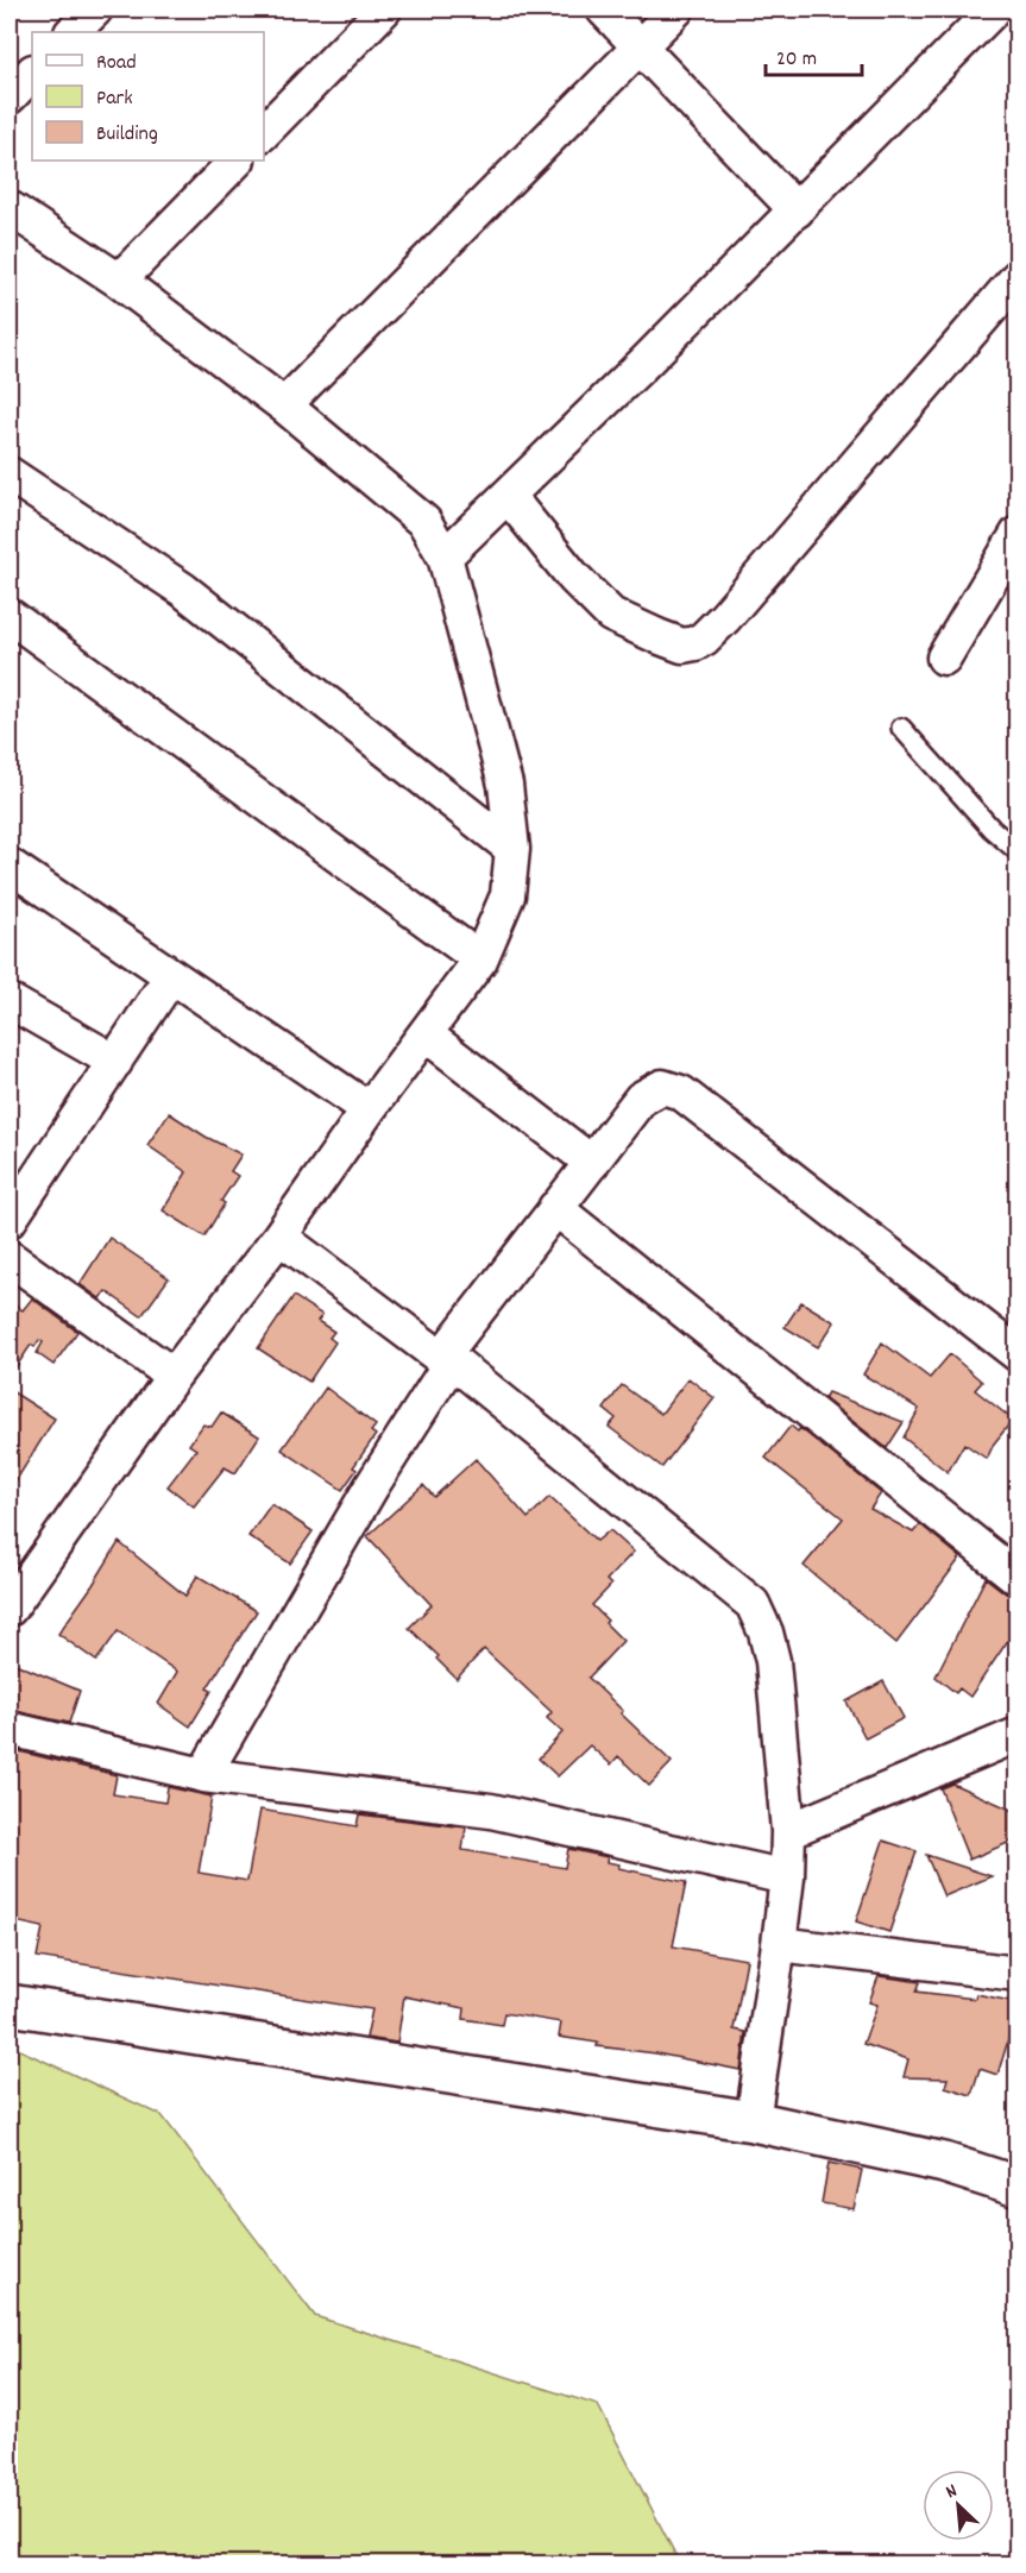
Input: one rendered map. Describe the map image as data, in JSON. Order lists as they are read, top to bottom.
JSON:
{
  "legend": ["Road", "Park", "Building"],
  "scale_bar": "20 m",
  "north": "top left"
}
